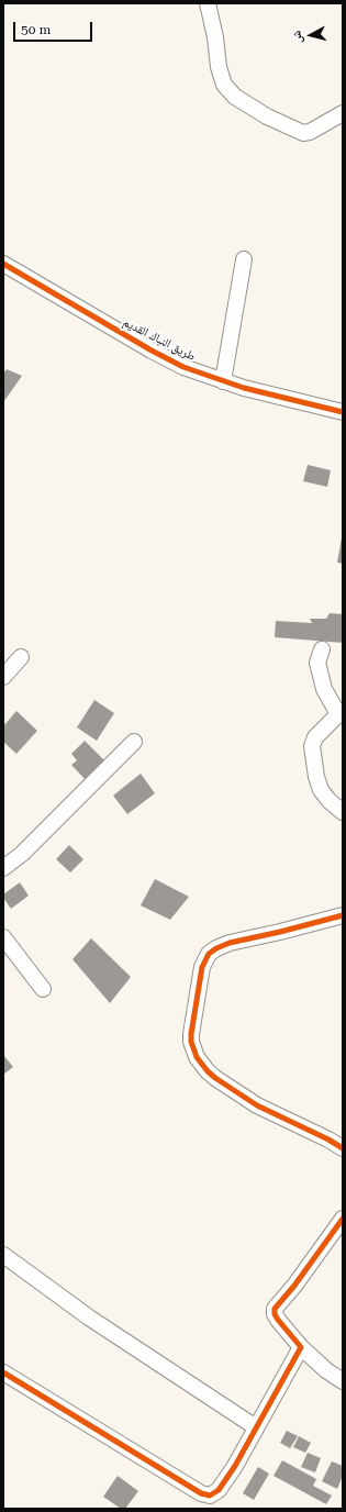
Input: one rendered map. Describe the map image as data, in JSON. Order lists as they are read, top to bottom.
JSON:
{
  "streets": {
    "street": ["طريق النباك القديم"]
  },
  "scale_bar": "50 m",
  "north": "left"
}
